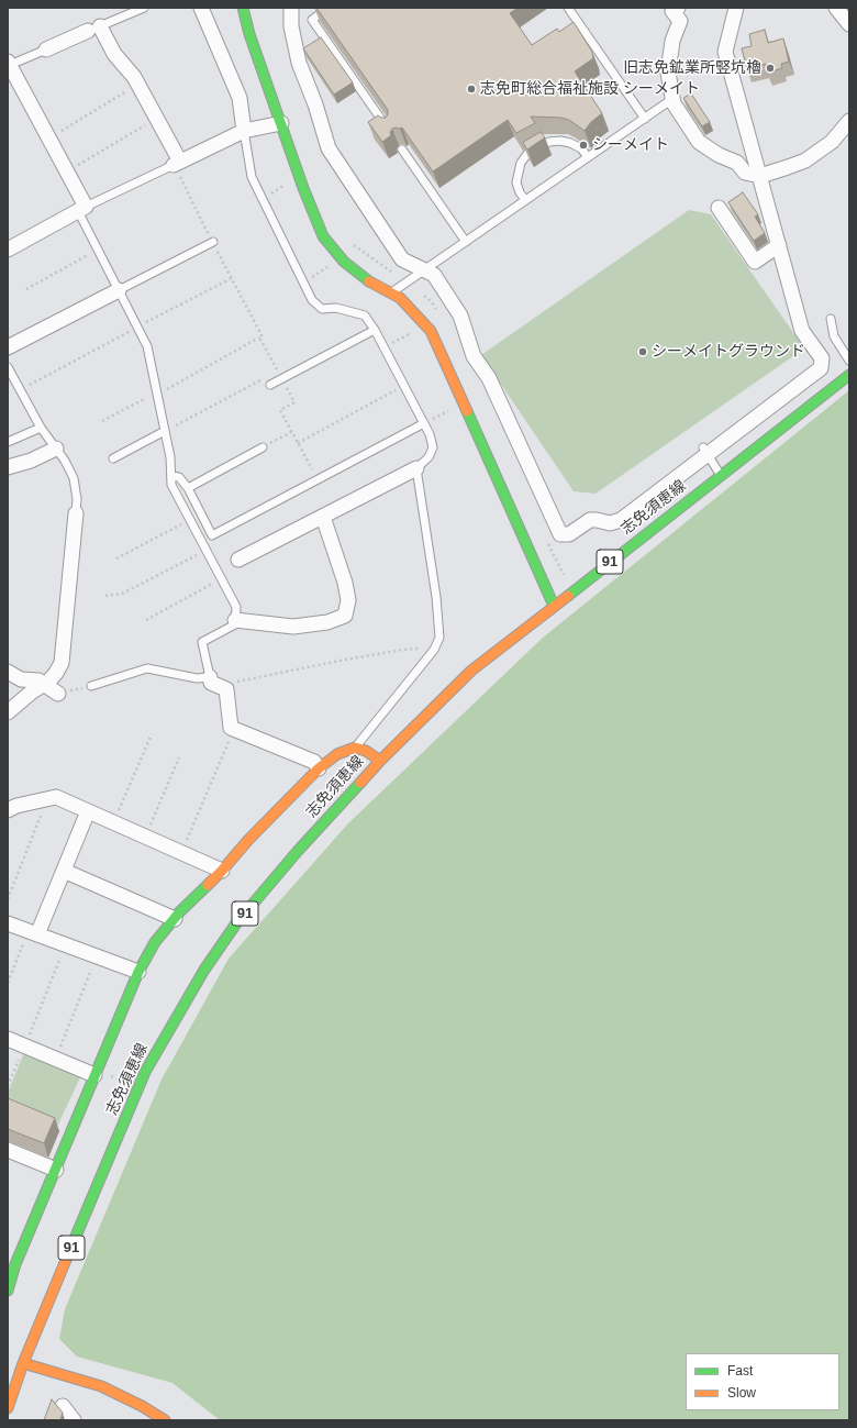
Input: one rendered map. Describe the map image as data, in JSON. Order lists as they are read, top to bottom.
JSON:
{
  "streets": {
    "street": ["志免須恵線", "91"]
  },
  "places": [
    "旧志免鉱業所竪坑櫓",
    "志免町総合福祉施設 シーメイト",
    "シーメイト",
    "シーメイトグラウンド"
  ],
  "legend": ["Fast", "Slow"]
}
